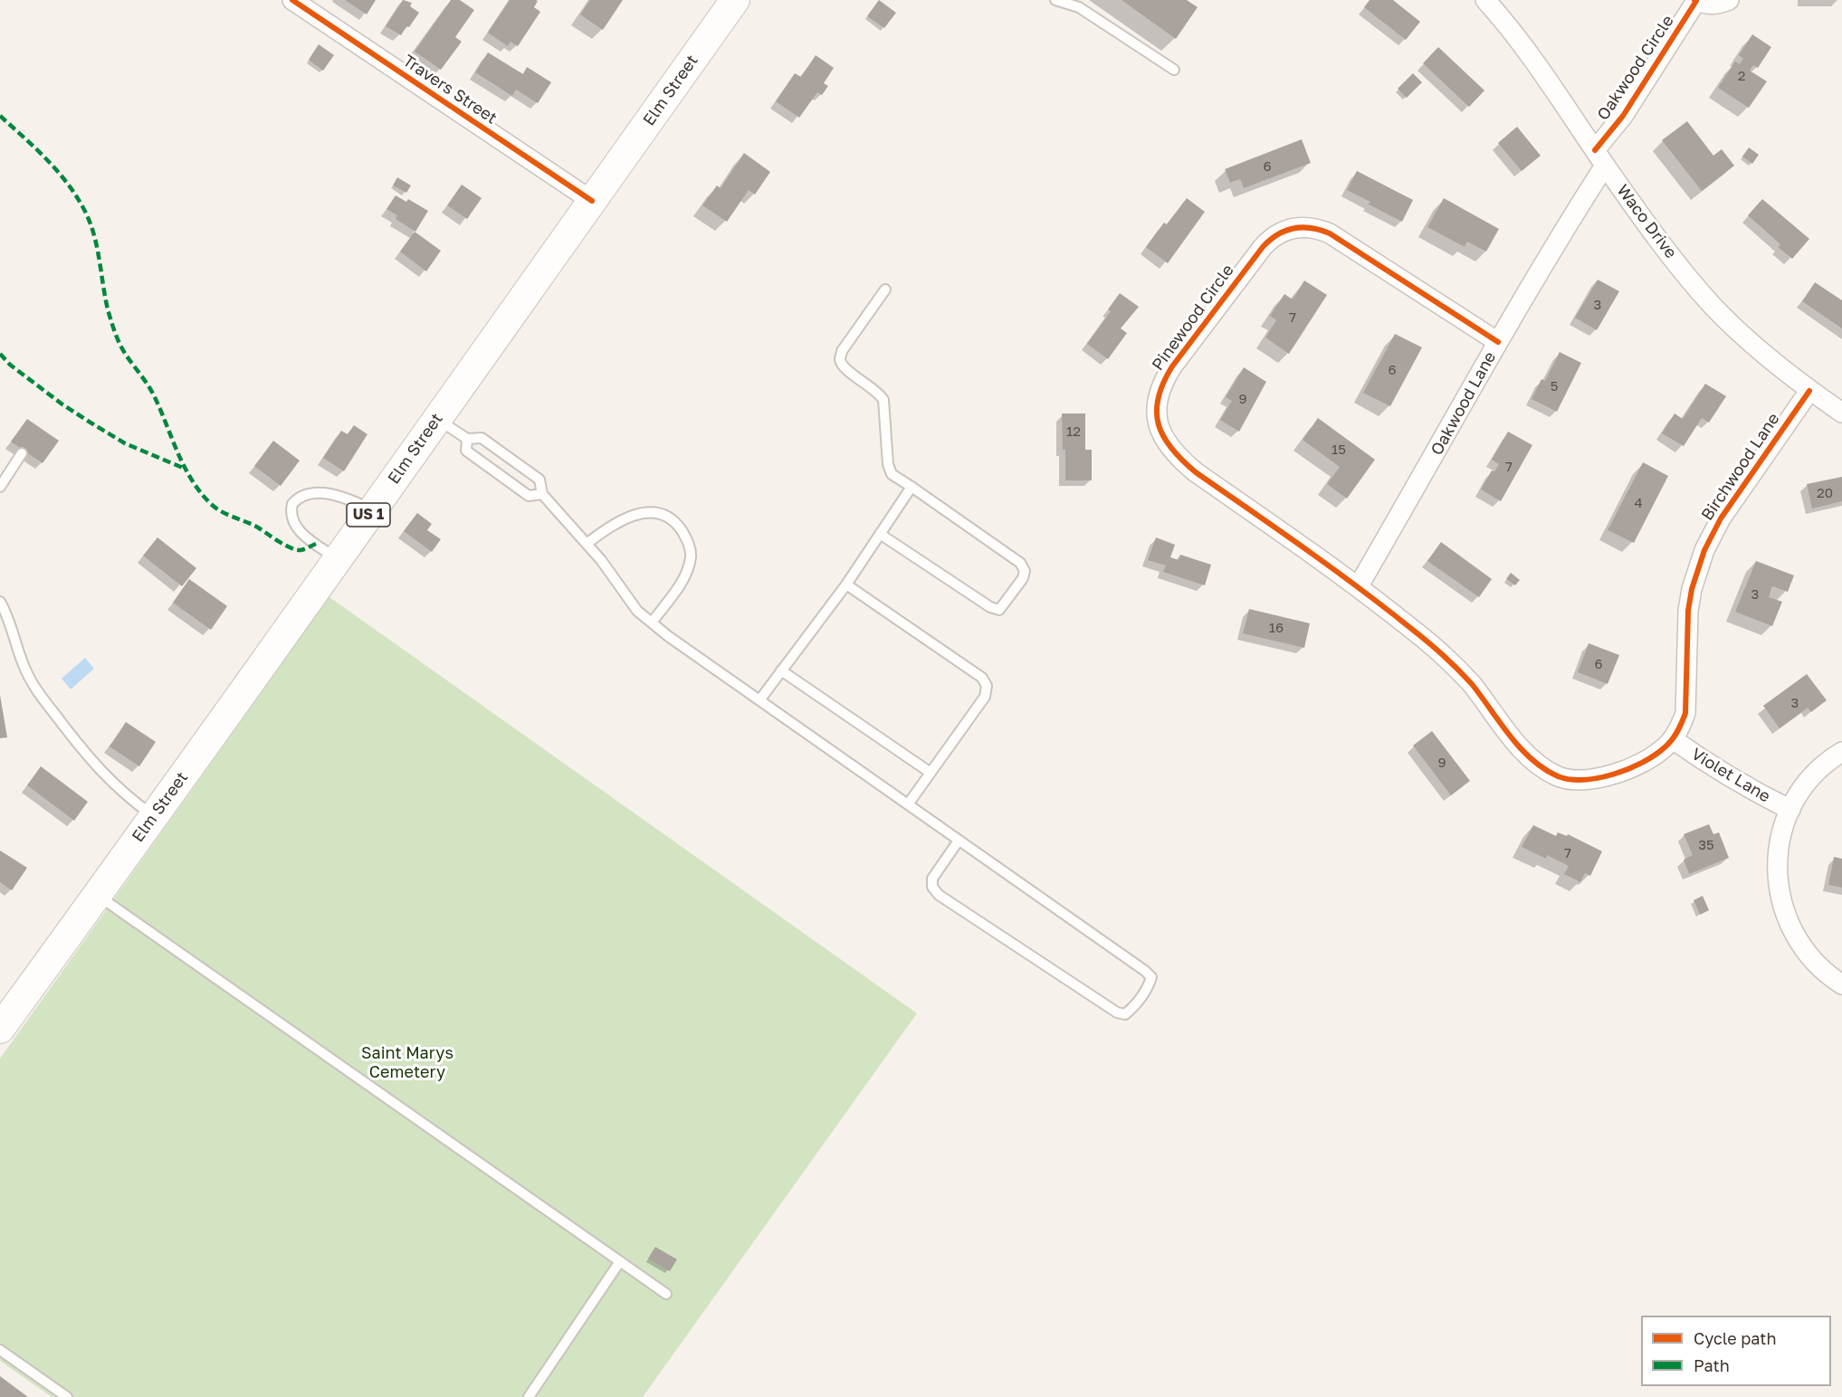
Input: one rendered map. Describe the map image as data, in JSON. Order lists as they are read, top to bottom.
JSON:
{
  "streets": {
    "main road": ["Elm Street", "US 1"],
    "street": [
      "Oakwood Circle",
      "Travers Street",
      "Waco Drive",
      "Pinewood Circle",
      "Oakwood Lane",
      "Birchwood Lane",
      "Violet Lane"
    ]
  },
  "crossings": [
    ["Oakwood Circle", "Waco Drive"],
    ["Oakwood Circle", "Oakwood Lane"],
    ["Travers Street", "Elm Street"],
    ["Waco Drive", "Oakwood Lane"],
    ["Waco Drive", "Birchwood Lane"],
    ["Pinewood Circle", "Oakwood Lane"],
    ["Pinewood Circle", "Birchwood Lane"],
    ["Oakwood Lane", "Birchwood Lane"],
    ["Birchwood Lane", "Violet Lane"]
  ],
  "parks": ["Saint Marys Cemetery"],
  "house_numbers": [
    "2",
    "6",
    "3",
    "7",
    "6",
    "5",
    "9",
    "12",
    "15",
    "7",
    "20",
    "4",
    "3",
    "16",
    "6",
    "3",
    "9",
    "35",
    "7"
  ],
  "legend": ["Cycle path", "Path"]
}
